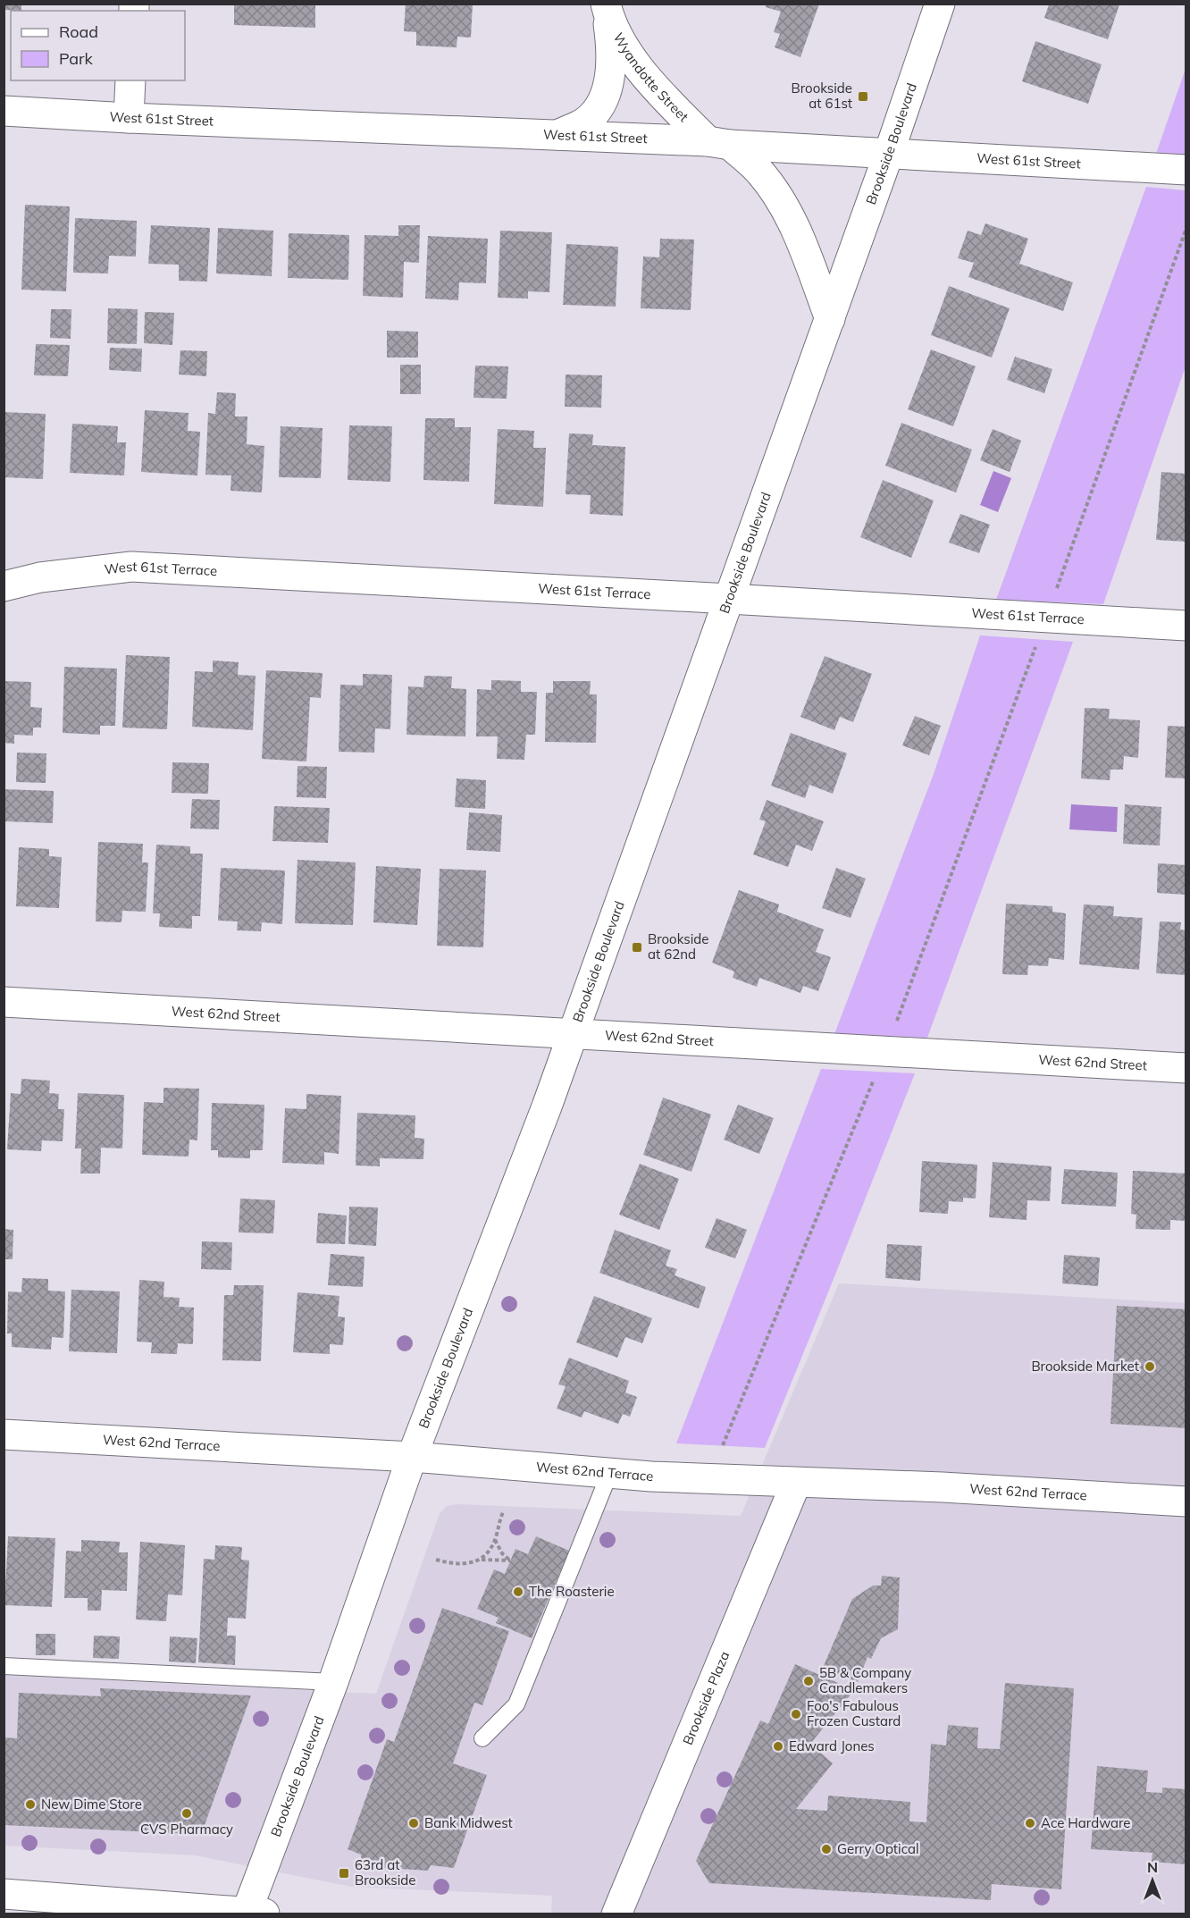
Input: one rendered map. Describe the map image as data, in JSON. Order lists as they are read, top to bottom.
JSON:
{
  "streets": {
    "street": [
      "Wyandotte Street",
      "West 61st Street",
      "Brookside Boulevard",
      "West 61st Terrace",
      "West 62nd Street",
      "West 62nd Terrace",
      "Brookside Plaza"
    ]
  },
  "crossings": [
    ["Wyandotte Street", "West 61st Street"],
    ["Wyandotte Street", "Brookside Boulevard"],
    ["West 61st Street", "Brookside Boulevard"],
    ["Brookside Boulevard", "West 61st Terrace"],
    ["Brookside Boulevard", "West 62nd Street"],
    ["Brookside Boulevard", "West 62nd Terrace"],
    ["West 62nd Terrace", "Brookside Plaza"]
  ],
  "places": {
    "transit": ["Brookside at 61st", "Brookside at 62nd", "63rd at Brookside"],
    "other": [
      "Brookside Market",
      "The Roasterie",
      "5B & Company Candlemakers",
      "Foo's Fabulous Frozen Custard",
      "Edward Jones",
      "New Dime Store",
      "CVS Pharmacy",
      "Bank Midwest",
      "Ace Hardware",
      "Gerry Optical"
    ]
  },
  "legend": ["Road", "Park"],
  "north": "top"
}
